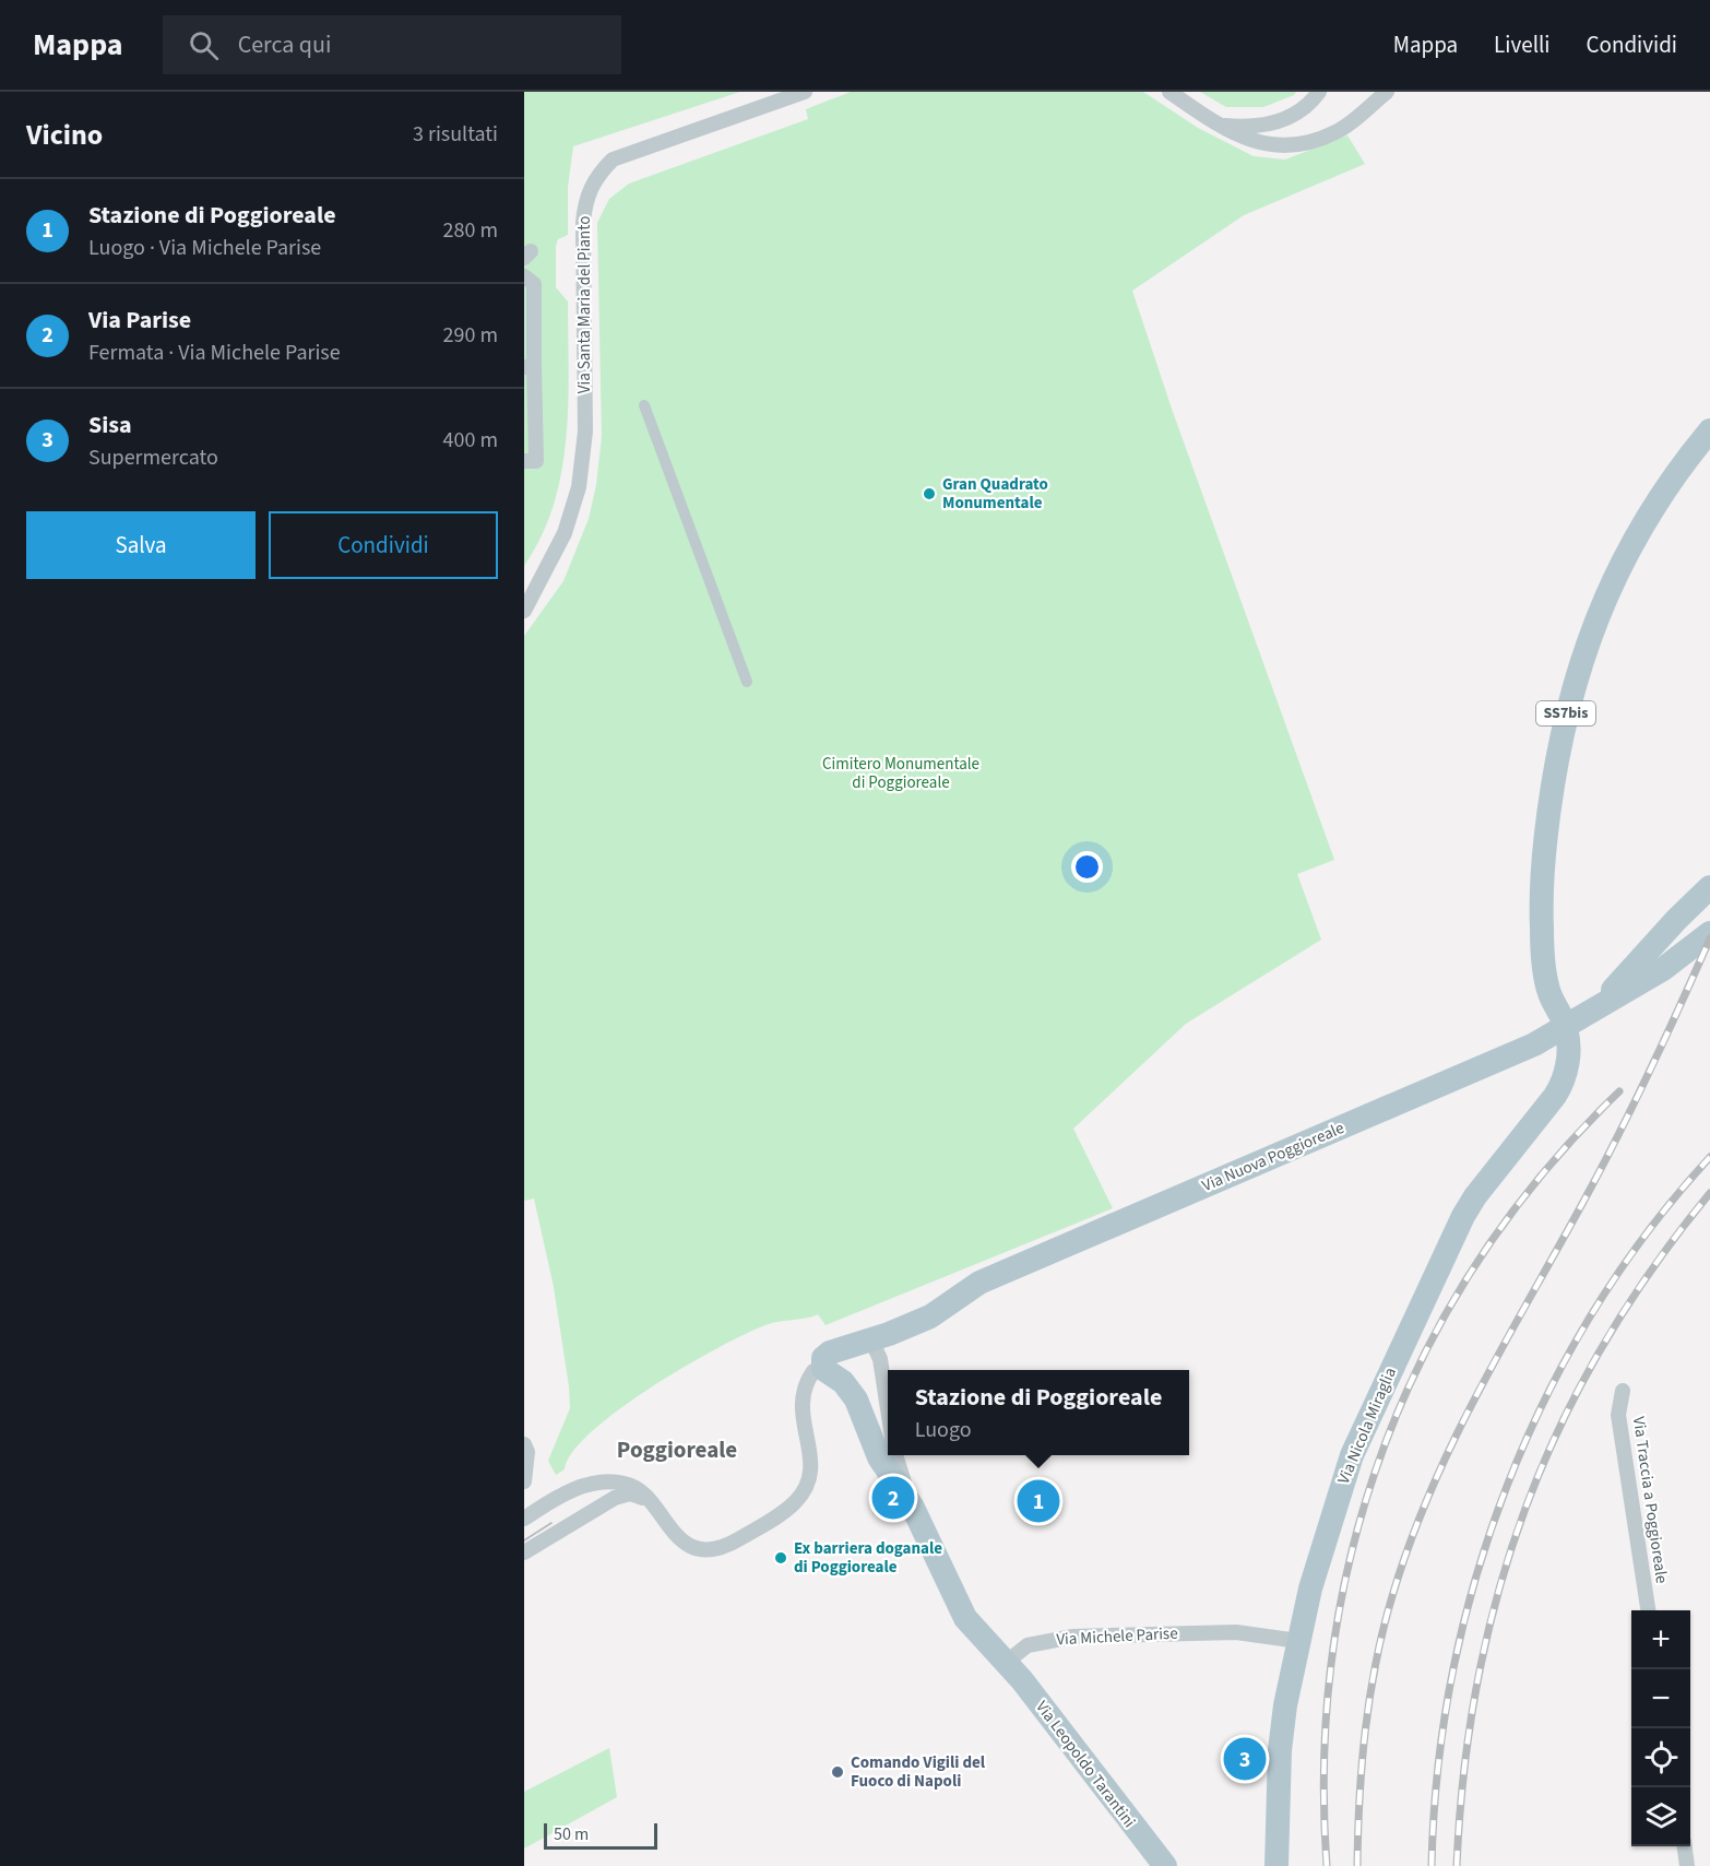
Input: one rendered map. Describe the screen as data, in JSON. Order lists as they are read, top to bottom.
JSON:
{
  "streets": {
    "main road": [
      "SS7bis",
      "Via Nuova Poggioreale",
      "Via Nicola Miraglia",
      "Via Leopoldo Tarantini"
    ],
    "street": ["Via Santa Maria del Pianto", "Via Traccia a Poggioreale", "Via Michele Parise"]
  },
  "crossings": [
    ["SS7bis", "Via Nuova Poggioreale"],
    ["SS7bis", "Via Nicola Miraglia"],
    ["Via Nuova Poggioreale", "Via Nicola Miraglia"],
    ["Via Nicola Miraglia", "Via Michele Parise"],
    ["Via Michele Parise", "Via Leopoldo Tarantini"]
  ],
  "districts": ["Poggioreale"],
  "parks": ["Cimitero Monumentale di Poggioreale"],
  "places": ["Gran Quadrato Monumentale", "Ex barriera doganale di Poggioreale", "Comando Vigili del Fuoco di Napoli"],
  "scale_bar": "50 m",
  "page": {
    "header": "Mappa",
    "search": "Cerca qui",
    "nav": ["Mappa", "Livelli", "Condividi"],
    "heading": ["Vicino", "3 risultati"],
    "list": [
      {
        "mark": "1",
        "name": "Stazione di Poggioreale",
        "note": "Luogo · Via Michele Parise",
        "value": "280 m"
      },
      {
        "mark": "2",
        "name": "Via Parise",
        "note": "Fermata · Via Michele Parise",
        "value": "290 m"
      },
      {
        "mark": "3",
        "name": "Sisa",
        "note": "Supermercato",
        "value": "400 m"
      }
    ],
    "buttons": ["Salva", "Condividi"],
    "popup": ["Stazione di Poggioreale", "Luogo"],
    "pins": ["2", "1", "3"],
    "map_buttons": ["+", "−"],
    "scale": "50 m"
  }
}
